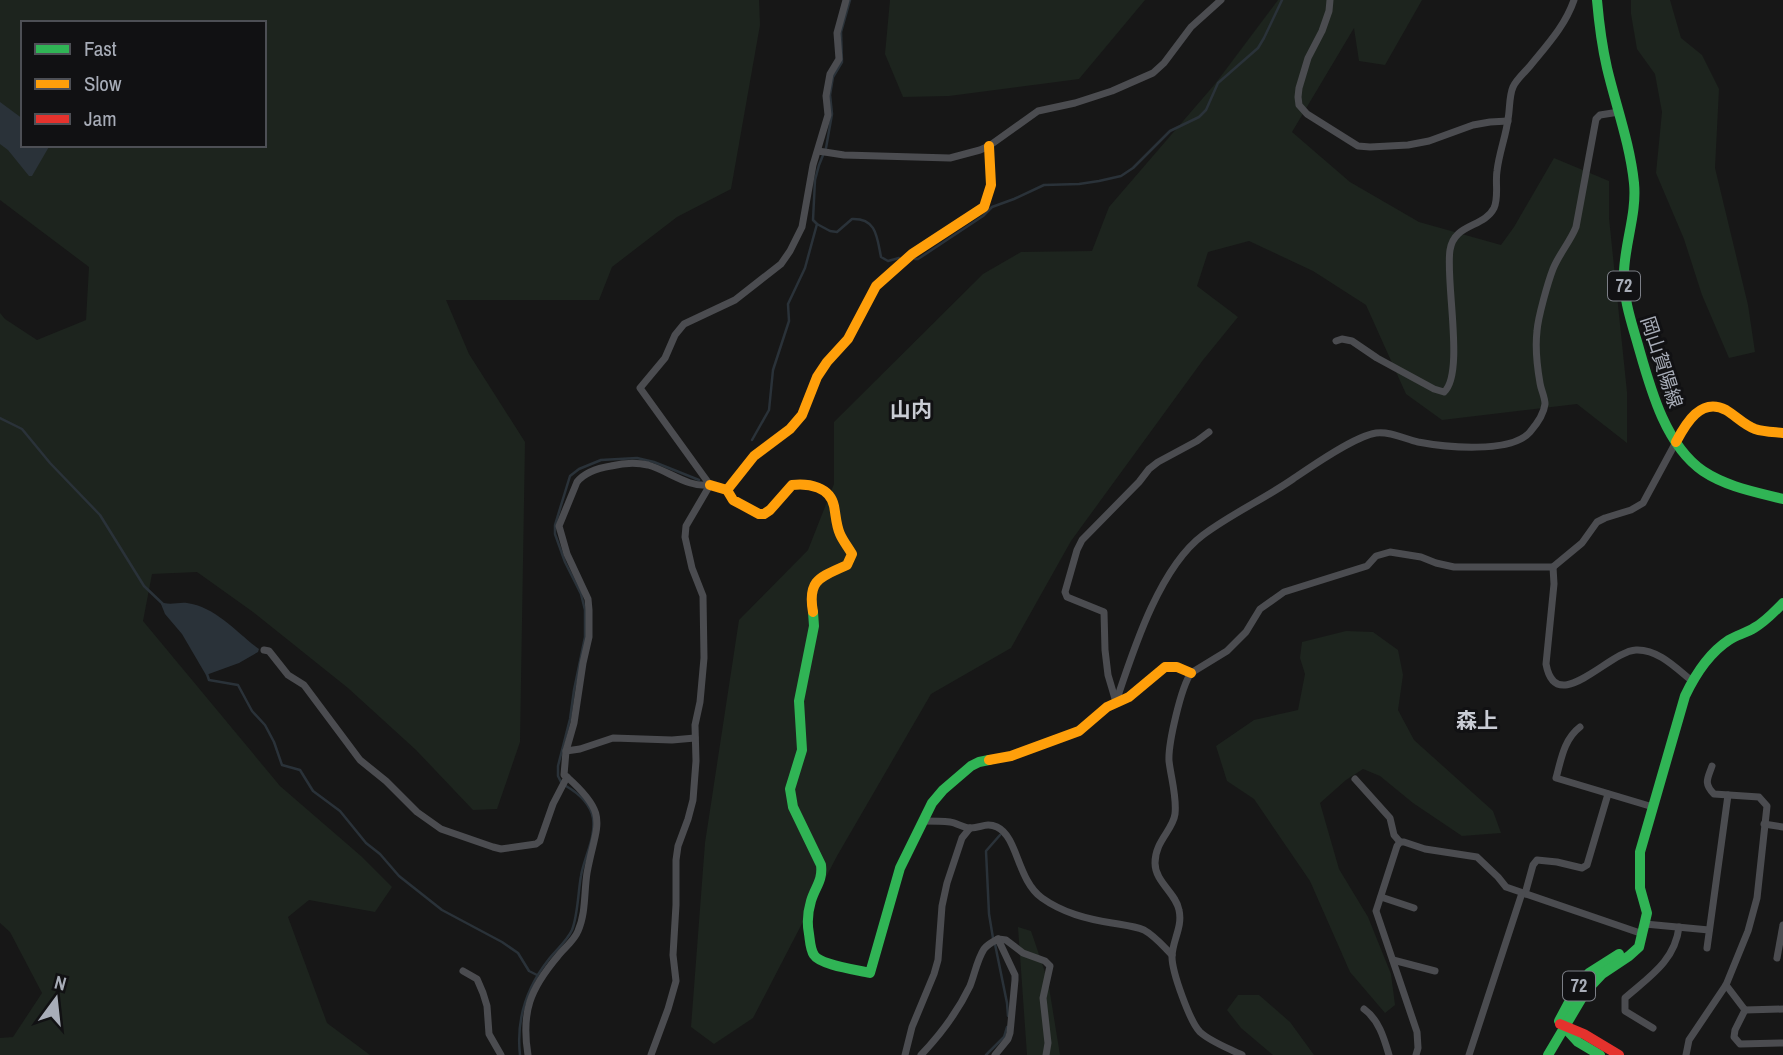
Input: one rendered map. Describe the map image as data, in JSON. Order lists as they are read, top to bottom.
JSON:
{
  "streets": {
    "street": ["72", "岡山賀陽線"]
  },
  "districts": ["山内", "森上"],
  "legend": ["Fast", "Slow", "Jam"],
  "north": "top"
}
